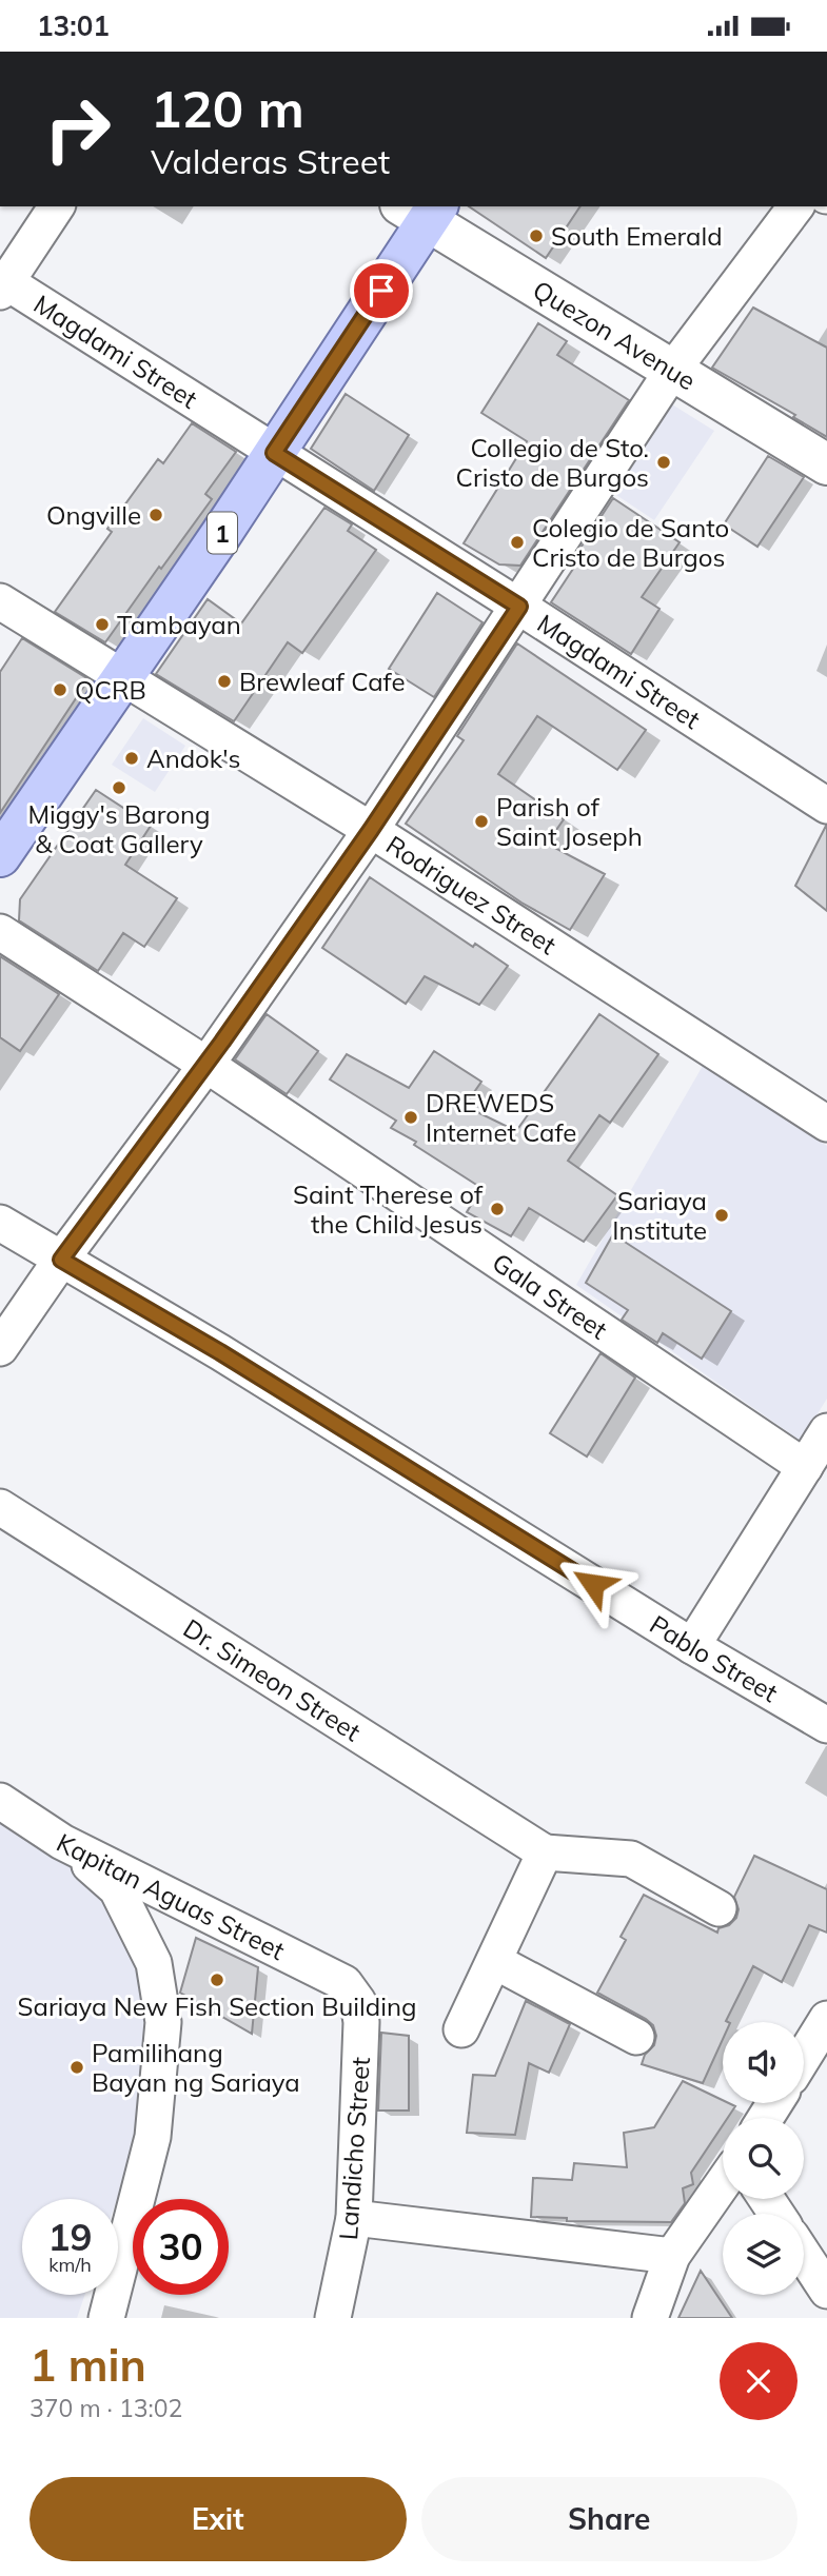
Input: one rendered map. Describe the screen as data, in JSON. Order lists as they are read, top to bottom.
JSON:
{
  "streets": {
    "main road": ["1"],
    "street": [
      "Quezon Avenue",
      "Magdami Street",
      "Rodriguez Street",
      "Gala Street",
      "Pablo Street",
      "Dr. Simeon Street",
      "Kapitan Aguas Street",
      "Landicho Street"
    ]
  },
  "crossings": [
    ["Quezon Avenue", "1"],
    ["Magdami Street", "1"],
    ["1", "Rodriguez Street"],
    ["Kapitan Aguas Street", "Landicho Street"]
  ],
  "places": [
    "South Emerald",
    "Collegio de Sto. Cristo de Burgos",
    "Ongville",
    "Colegio de Santo Cristo de Burgos",
    "Tambayan",
    "Brewleaf Cafe",
    "QCRB",
    "Andok's",
    "Miggy's Barong & Coat Gallery",
    "Parish of Saint Joseph",
    "DREWEDS Internet Cafe",
    "Saint Therese of the Child Jesus",
    "Sariaya Institute",
    "Sariaya New Fish Section Building",
    "Pamilihang Bayan ng Sariaya"
  ],
  "page": {
    "status": "13:01",
    "turn": ["120 m", "Valderas Street"],
    "speed": "19 km/h",
    "limit": "30",
    "heading": ["1 min", "370 m · 13:02"],
    "buttons": ["Exit", "Share"]
  }
}
